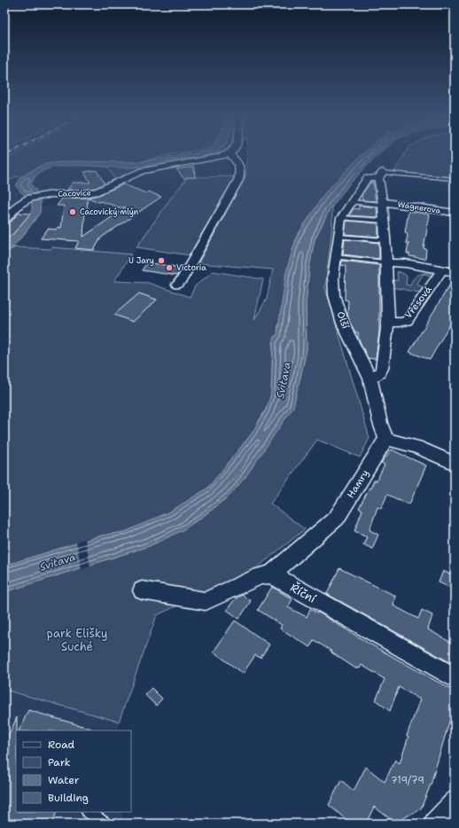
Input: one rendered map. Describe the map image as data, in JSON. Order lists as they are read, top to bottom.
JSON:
{
  "streets": {
    "street": [
      "Cacovice",
      "Wágnerova",
      "Vřesová",
      "Olší",
      "Hamry",
      "Říční"
    ]
  },
  "crossings": [
    ["Olší", "Hamry"],
    ["Hamry", "Říční"]
  ],
  "water": ["Svitava"],
  "parks": ["park Elišky Suché"],
  "places": ["Cacovický mlýn", "U Jary", "Victoria"],
  "house_numbers": ["719/79"],
  "legend": [
    "Road",
    "Park",
    "Water",
    "Building"
  ]
}
